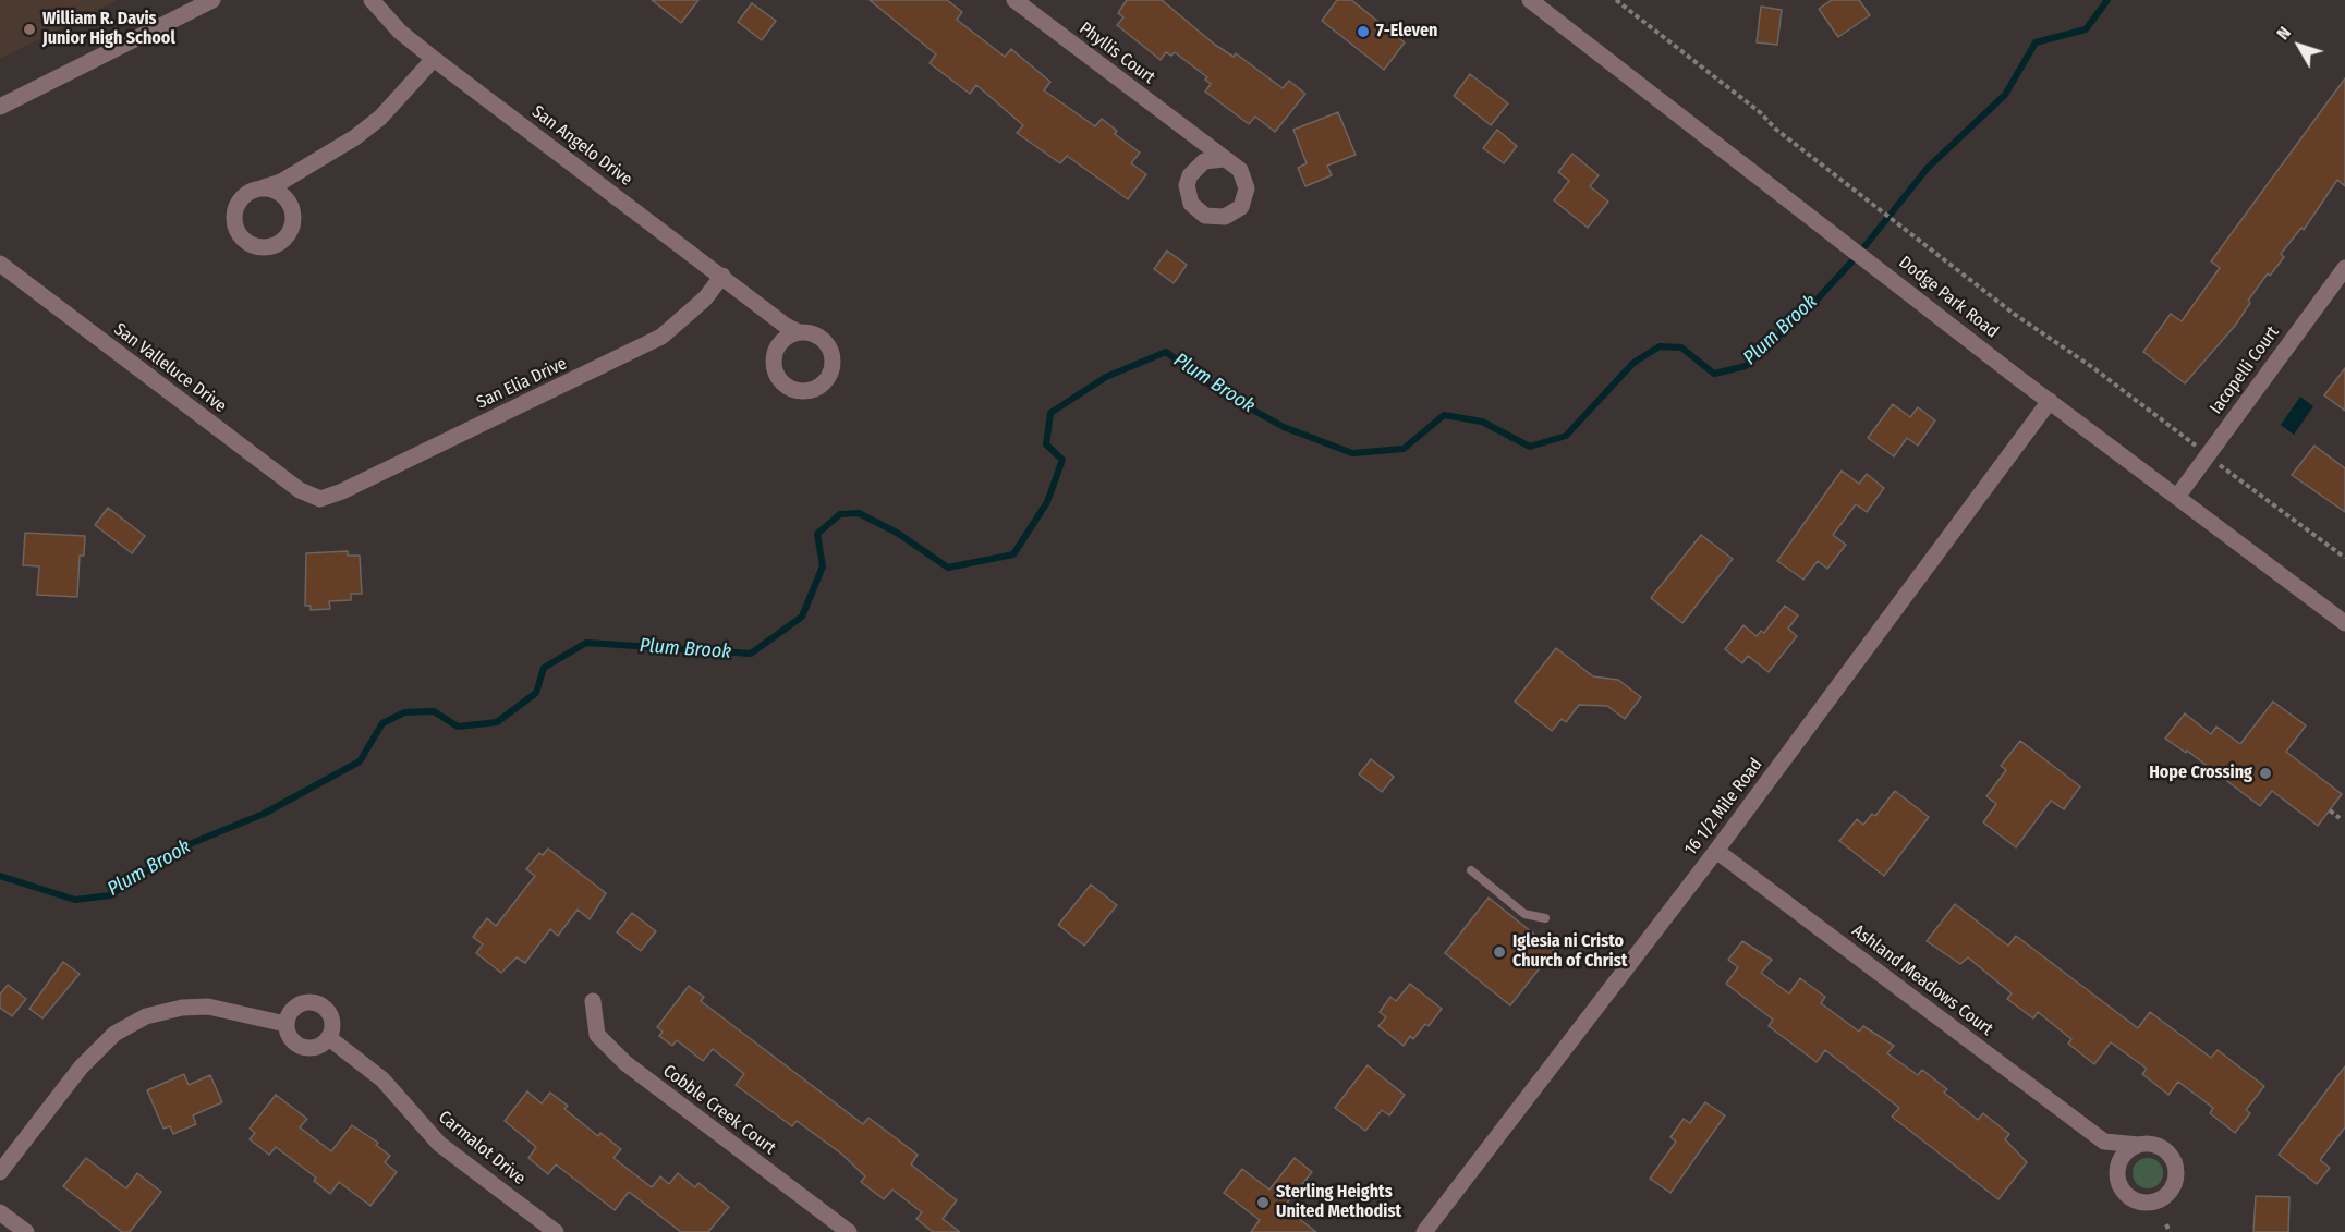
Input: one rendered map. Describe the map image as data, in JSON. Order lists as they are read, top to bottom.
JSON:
{
  "streets": {
    "street": [
      "Phyllis Court",
      "San Angelo Drive",
      "Dodge Park Road",
      "San Valleluce Drive",
      "Iacopelli Court",
      "San Elia Drive",
      "16 1/2 Mile Road",
      "Ashland Meadows Court",
      "Cobble Creek Court",
      "Carmalot Drive"
    ]
  },
  "crossings": [
    ["San Angelo Drive", "San Elia Drive"],
    ["Dodge Park Road", "Iacopelli Court"],
    ["Dodge Park Road", "16 1/2 Mile Road"],
    ["San Valleluce Drive", "San Elia Drive"],
    ["16 1/2 Mile Road", "Ashland Meadows Court"]
  ],
  "water": ["Plum Brook"],
  "places": [
    "William R. Davis Junior High School",
    "7-Eleven",
    "Hope Crossing",
    "Iglesia ni Cristo Church of Christ",
    "Sterling Heights United Methodist"
  ],
  "north": "top left"
}
